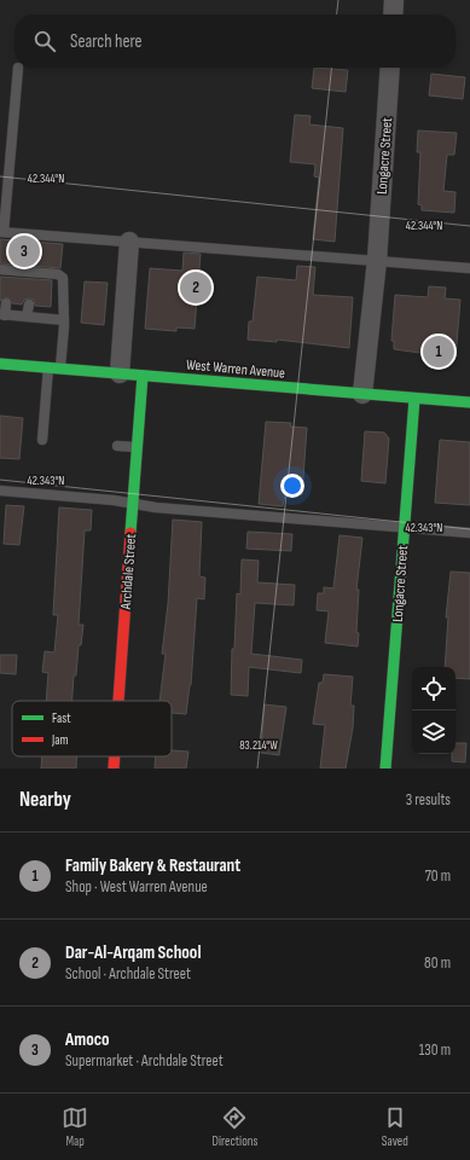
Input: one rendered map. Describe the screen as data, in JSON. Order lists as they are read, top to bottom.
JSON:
{
  "streets": {
    "street": ["Longacre Street", "West Warren Avenue", "Archdale Street"]
  },
  "crossings": [
    ["Longacre Street", "West Warren Avenue"],
    ["West Warren Avenue", "Archdale Street"]
  ],
  "legend": ["Fast", "Jam"],
  "page": {
    "search": "Search here",
    "pins": ["3", "2", "1"],
    "heading": ["Nearby", "3 results"],
    "list": [
      {
        "mark": "1",
        "name": "Family Bakery & Restaurant",
        "note": "Shop · West Warren Avenue",
        "value": "70 m"
      },
      {
        "mark": "2",
        "name": "Dar-Al-Arqam School",
        "note": "School · Archdale Street",
        "value": "80 m"
      },
      {
        "mark": "3",
        "name": "Amoco",
        "note": "Supermarket · Archdale Street",
        "value": "130 m"
      }
    ],
    "nav": ["Map", "Directions", "Saved"]
  },
  "coordinates": ["42.344°N", "42.343°N", "83.214°W"]
}
